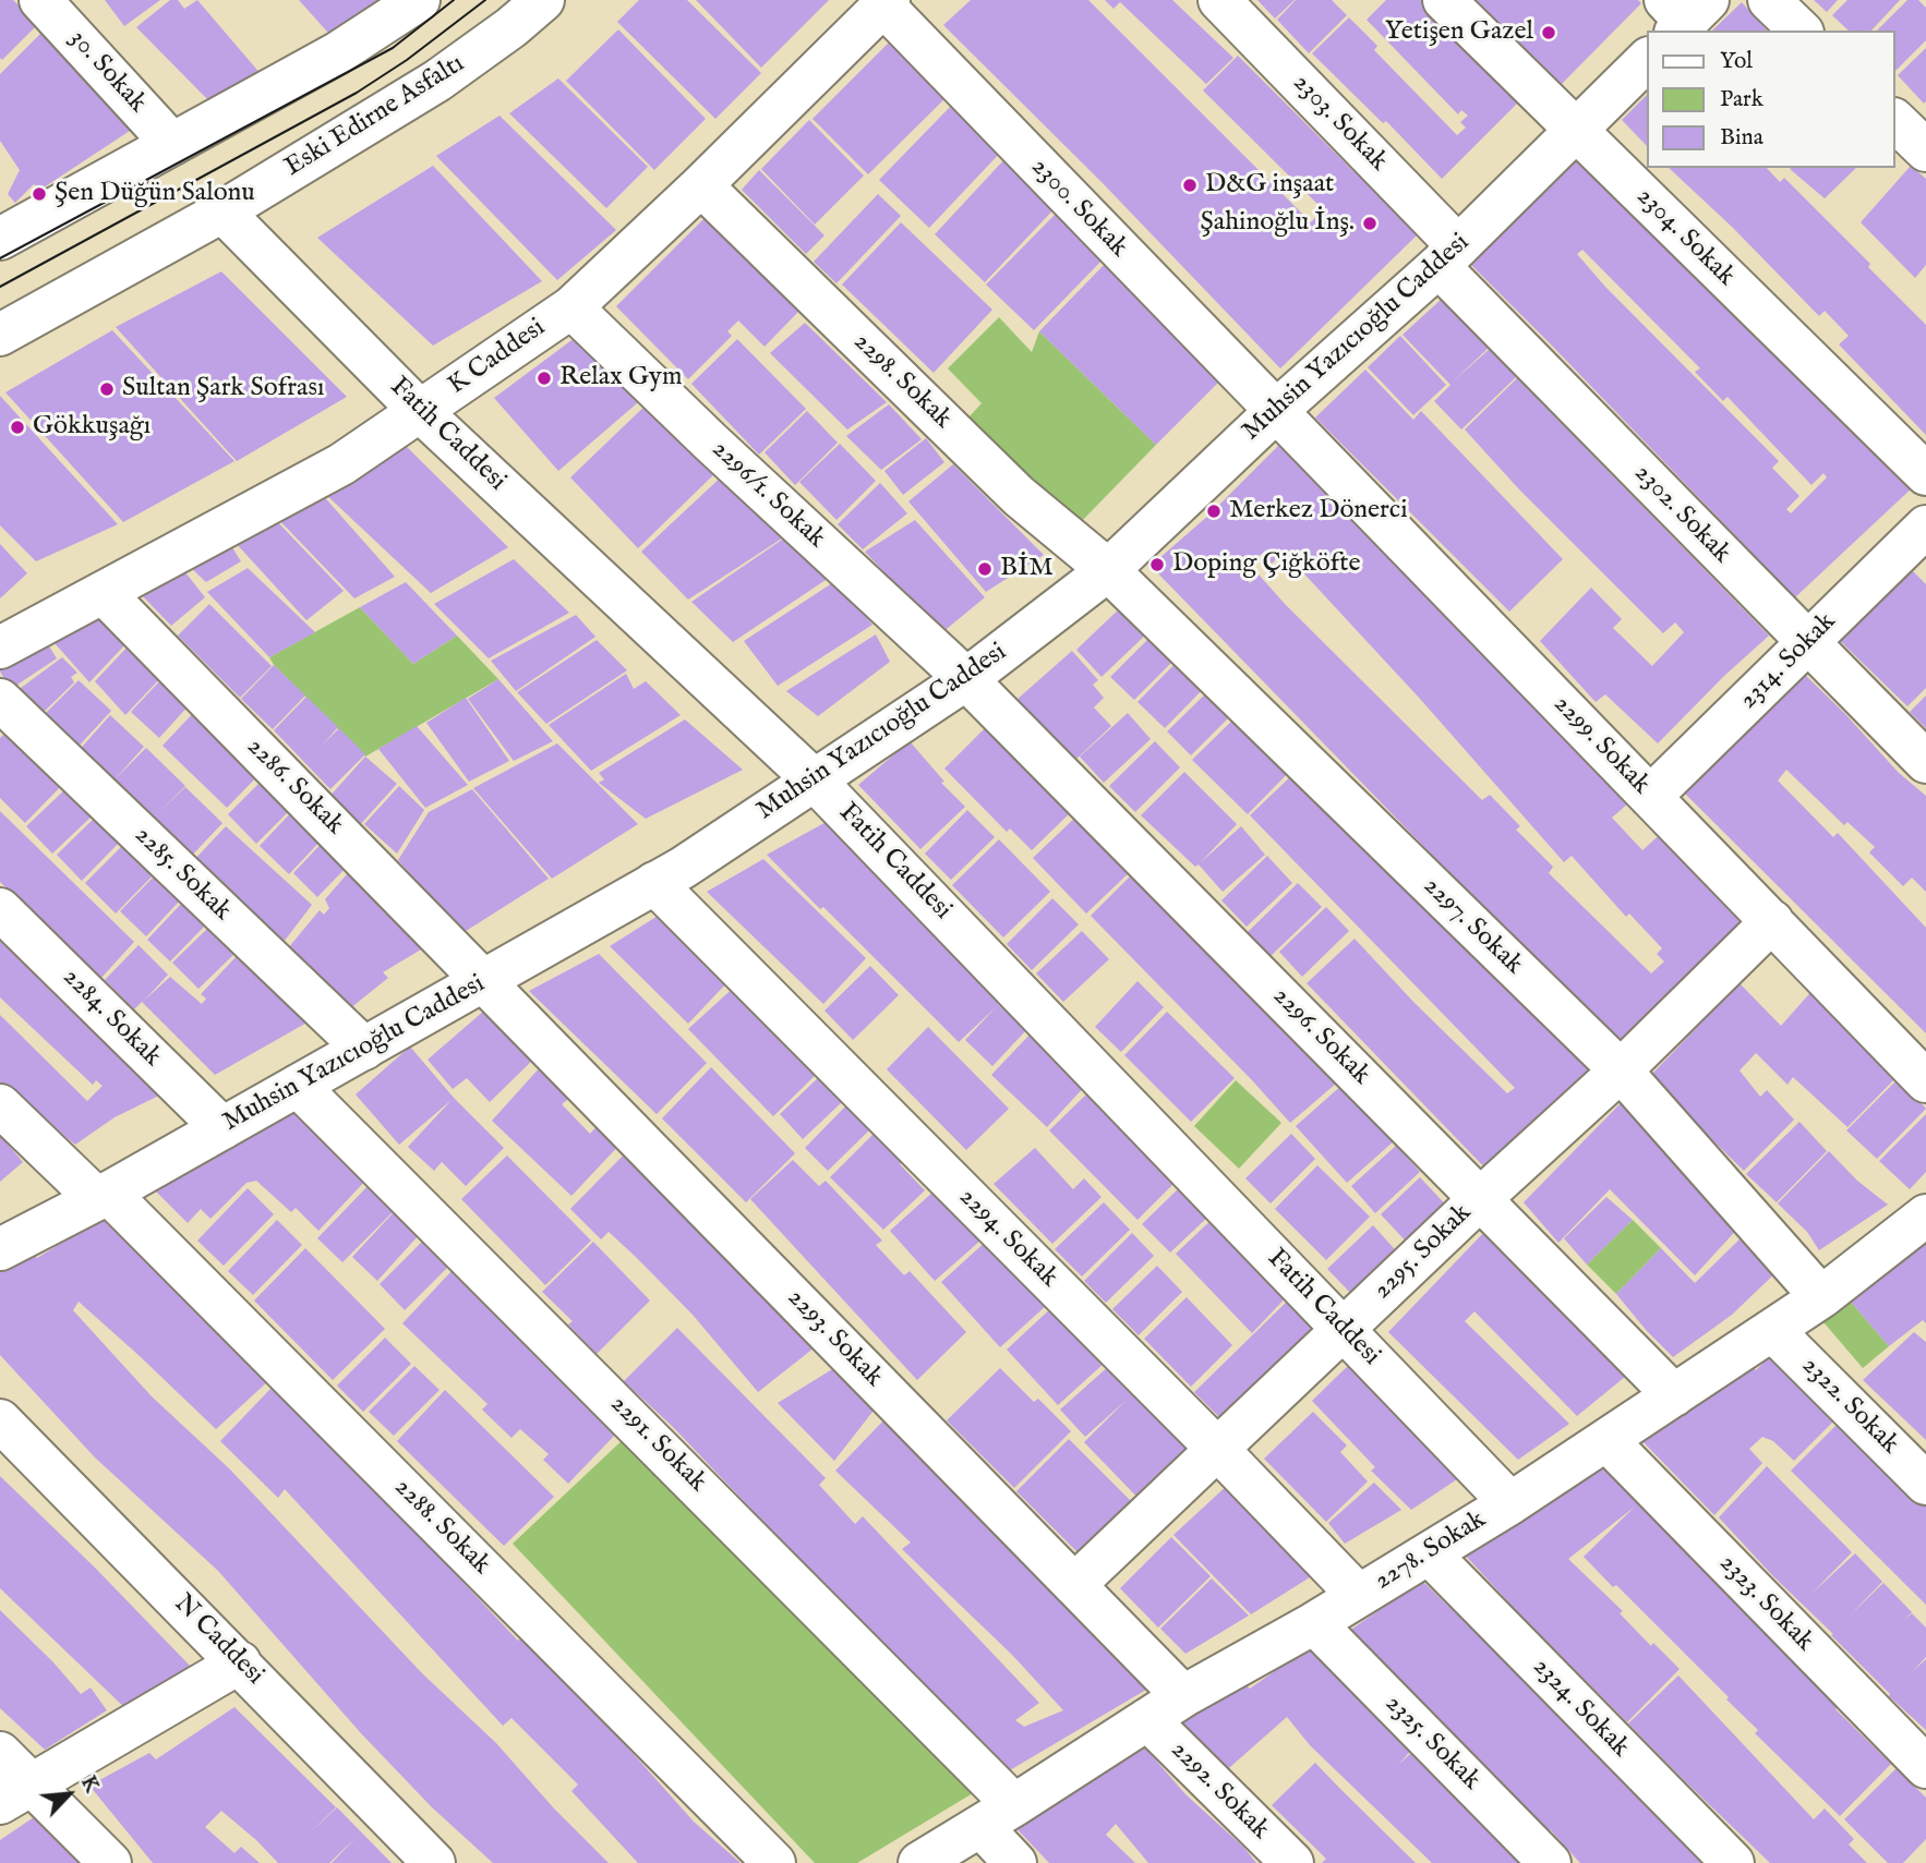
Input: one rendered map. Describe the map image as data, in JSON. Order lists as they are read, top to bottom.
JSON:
{
  "streets": {
    "street": [
      "30. Sokak",
      "Eski Edirne Asfaltı",
      "2303. Sokak",
      "2300. Sokak",
      "2304. Sokak",
      "Muhsin Yazıcıoğlu Caddesi",
      "K Caddesi",
      "2298. Sokak",
      "Fatih Caddesi",
      "2296/1. Sokak",
      "2302. Sokak",
      "2314. Sokak",
      "2299. Sokak",
      "2286. Sokak",
      "2285. Sokak",
      "2297. Sokak",
      "2284. Sokak",
      "2296. Sokak",
      "2294. Sokak",
      "2295. Sokak",
      "2293. Sokak",
      "2322. Sokak",
      "2291. Sokak",
      "2288. Sokak",
      "2278. Sokak",
      "2323. Sokak",
      "N Caddesi",
      "2324. Sokak",
      "2325. Sokak",
      "2292. Sokak"
    ]
  },
  "crossings": [
    ["Eski Edirne Asfaltı", "Fatih Caddesi"],
    ["2303. Sokak", "Muhsin Yazıcıoğlu Caddesi"],
    ["2303. Sokak", "2302. Sokak"],
    ["2300. Sokak", "Muhsin Yazıcıoğlu Caddesi"],
    ["2300. Sokak", "K Caddesi"],
    ["2300. Sokak", "2299. Sokak"],
    ["2304. Sokak", "Muhsin Yazıcıoğlu Caddesi"],
    ["Muhsin Yazıcıoğlu Caddesi", "2298. Sokak"],
    ["Muhsin Yazıcıoğlu Caddesi", "Fatih Caddesi"],
    ["Muhsin Yazıcıoğlu Caddesi", "2296/1. Sokak"],
    ["Muhsin Yazıcıoğlu Caddesi", "2302. Sokak"],
    ["Muhsin Yazıcıoğlu Caddesi", "2299. Sokak"],
    ["Muhsin Yazıcıoğlu Caddesi", "2286. Sokak"],
    ["Muhsin Yazıcıoğlu Caddesi", "2285. Sokak"],
    ["Muhsin Yazıcıoğlu Caddesi", "2297. Sokak"],
    ["Muhsin Yazıcıoğlu Caddesi", "2284. Sokak"],
    ["Muhsin Yazıcıoğlu Caddesi", "2296. Sokak"],
    ["Muhsin Yazıcıoğlu Caddesi", "2294. Sokak"],
    ["Muhsin Yazıcıoğlu Caddesi", "2293. Sokak"],
    ["Muhsin Yazıcıoğlu Caddesi", "2291. Sokak"],
    ["Muhsin Yazıcıoğlu Caddesi", "2288. Sokak"],
    ["K Caddesi", "2298. Sokak"],
    ["K Caddesi", "Fatih Caddesi"],
    ["K Caddesi", "2296/1. Sokak"],
    ["K Caddesi", "2286. Sokak"],
    ["2298. Sokak", "2297. Sokak"],
    ["Fatih Caddesi", "2295. Sokak"],
    ["Fatih Caddesi", "2278. Sokak"],
    ["2296/1. Sokak", "2296. Sokak"],
    ["2302. Sokak", "2314. Sokak"],
    ["2314. Sokak", "2299. Sokak"],
    ["2299. Sokak", "2295. Sokak"],
    ["2286. Sokak", "2293. Sokak"],
    ["2297. Sokak", "2295. Sokak"],
    ["2297. Sokak", "2278. Sokak"],
    ["2296. Sokak", "2295. Sokak"],
    ["2296. Sokak", "2278. Sokak"],
    ["2294. Sokak", "2295. Sokak"],
    ["2294. Sokak", "2278. Sokak"],
    ["2295. Sokak", "2293. Sokak"],
    ["2293. Sokak", "2278. Sokak"],
    ["2322. Sokak", "2278. Sokak"],
    ["2291. Sokak", "2278. Sokak"],
    ["2278. Sokak", "2323. Sokak"],
    ["2278. Sokak", "2324. Sokak"],
    ["2278. Sokak", "2325. Sokak"],
    ["2278. Sokak", "2292. Sokak"]
  ],
  "places": [
    "Yetişen Gazel",
    "D&G inşaat",
    "Şen Düğün Salonu",
    "Şahinoğlu İnş.",
    "Relax Gym",
    "Sultan Şark Sofrası",
    "Gökkuşağı",
    "Merkez Dönerci",
    "Doping Çiğköfte",
    "BİM"
  ],
  "legend": ["Yol", "Park", "Bina"],
  "north": "top right"
}
